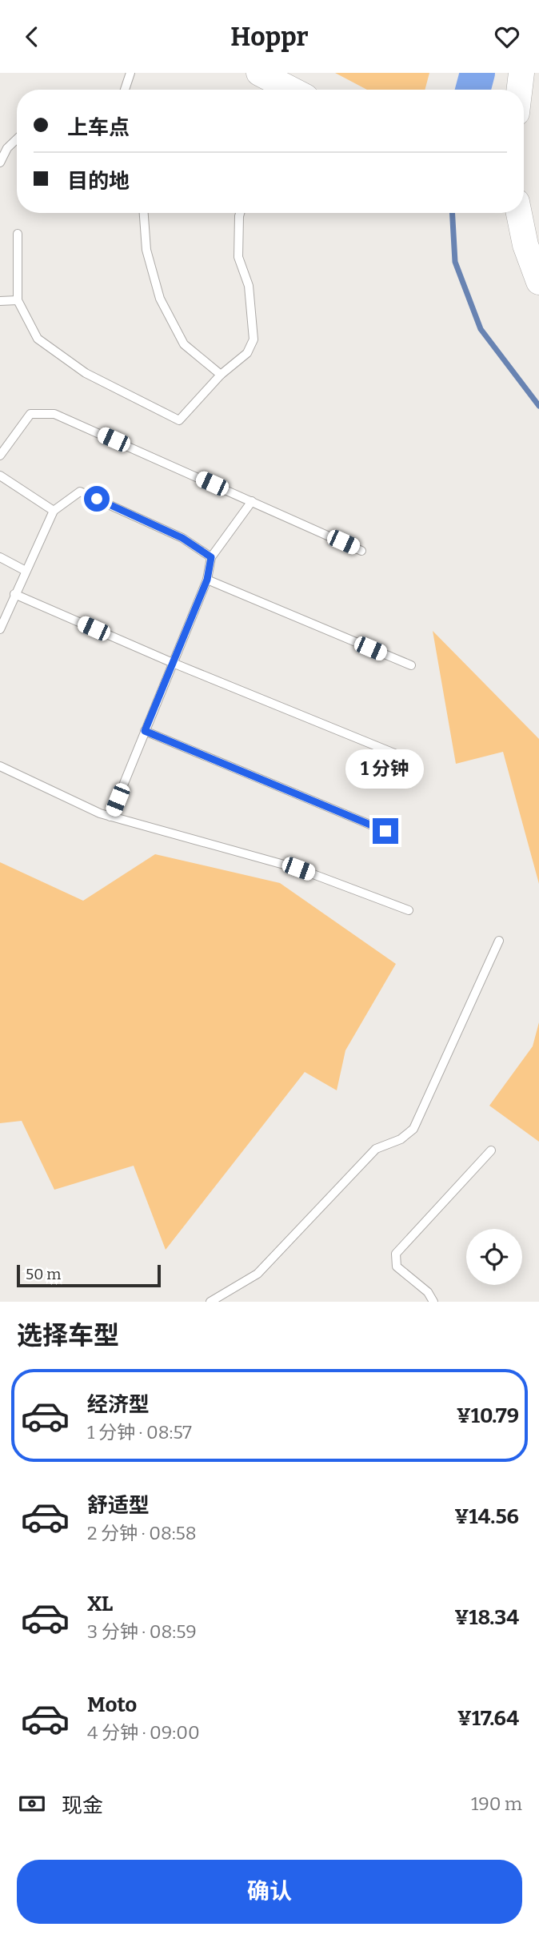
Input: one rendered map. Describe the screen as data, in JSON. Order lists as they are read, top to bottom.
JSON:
{
  "scale_bar": "50 m",
  "page": {
    "header": "Hoppr",
    "banner": ["上车点", "目的地"],
    "bubble": "1 分钟",
    "scale": "50 m",
    "heading": "选择车型",
    "list": [
      {
        "name": "经济型",
        "note": "1 分钟 · 08:57",
        "value": "¥10.79"
      },
      {
        "name": "舒适型",
        "note": "2 分钟 · 08:58",
        "value": "¥14.56"
      },
      {
        "name": "XL",
        "note": "3 分钟 · 08:59",
        "value": "¥18.34"
      },
      {
        "name": "Moto",
        "note": "4 分钟 · 09:00",
        "value": "¥17.64"
      }
    ],
    "pay": ["现金", "190 m"],
    "buttons": "确认"
  }
}
